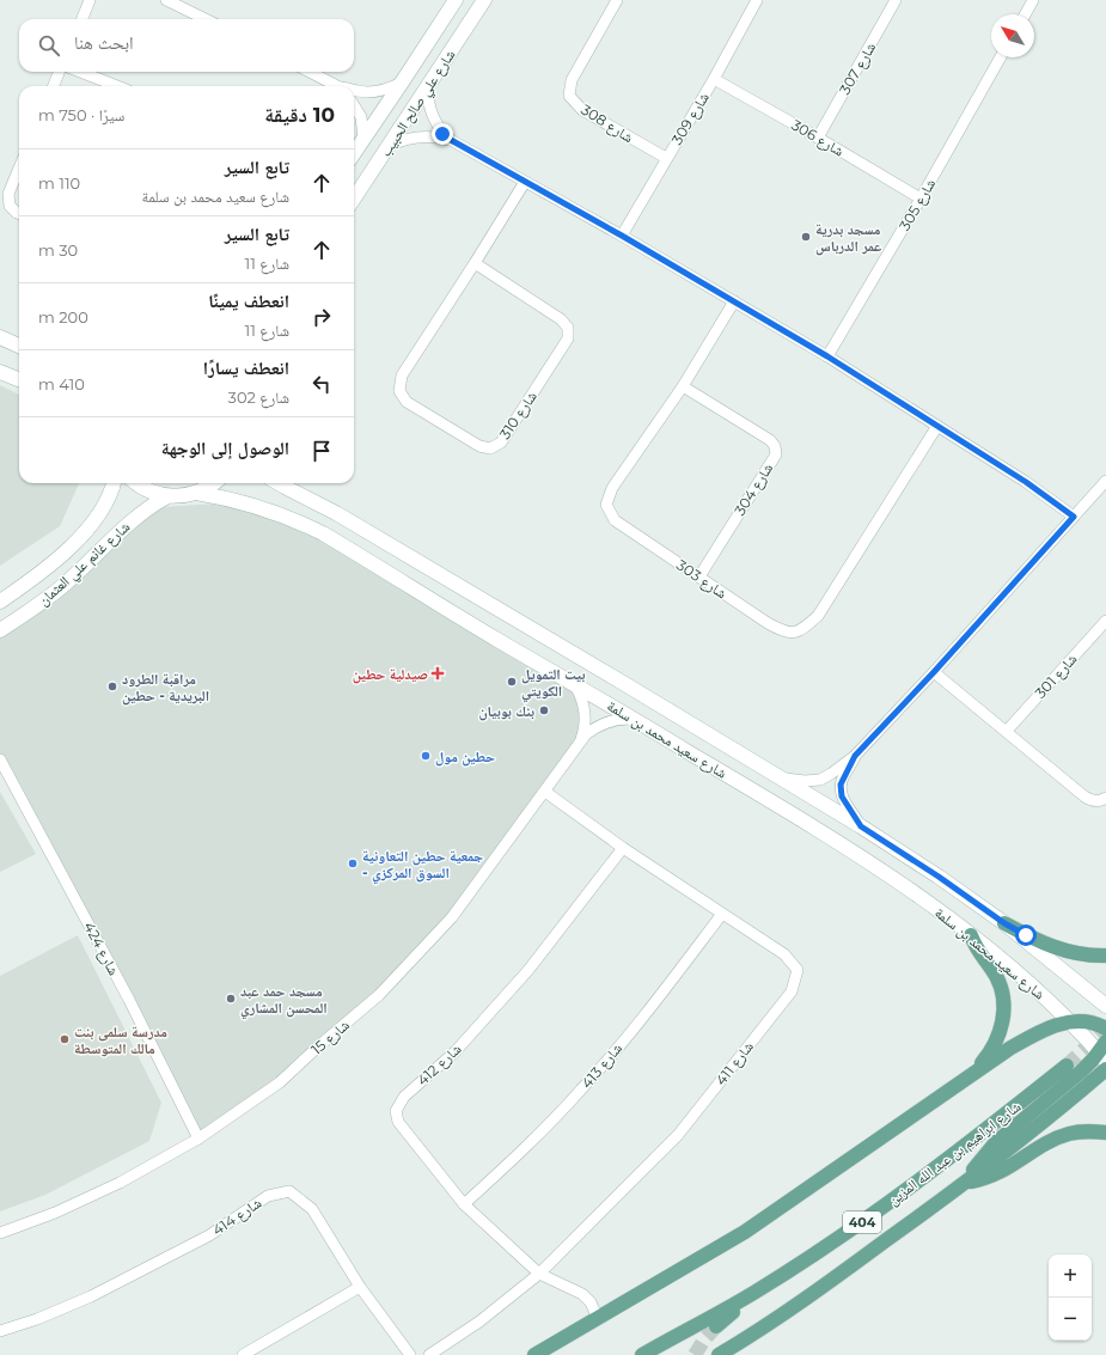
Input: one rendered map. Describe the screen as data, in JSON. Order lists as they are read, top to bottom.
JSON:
{
  "streets": {
    "main road": ["شارع ابراهيم بن عبد الله المزين", "404"],
    "street": [
      "شارع 307",
      "شارع علي صالح الحبيب",
      "شارع 309",
      "شارع 308",
      "شارع 306",
      "شارع 305",
      "شارع 310",
      "شارع 304",
      "شارع غانم علي العثمان",
      "شارع 303",
      "شارع 301",
      "شارع سعيد محمد بن سلمة",
      "شارع 424",
      "شارع 15",
      "شارع 411",
      "شارع 412",
      "شارع 413",
      "شارع 414"
    ]
  },
  "crossings": [
    ["شارع 307", "شارع 306"],
    ["شارع 309", "شارع 308"],
    ["شارع 309", "شارع 306"],
    ["شارع 306", "شارع 305"],
    ["شارع 304", "شارع 303"],
    ["شارع سعيد محمد بن سلمة", "شارع 15"],
    ["شارع 424", "شارع 15"],
    ["شارع 15", "شارع 411"],
    ["شارع 411", "شارع 412"],
    ["شارع 411", "شارع 413"],
    ["شارع 412", "شارع 413"]
  ],
  "places": {
    "other": [
      "مسجد بدرية عمر الدرباس",
      "بيت التمويل الكويتي",
      "مراقبة الطرود البريدية - حطين",
      "بنك بوبيان",
      "حطين مول",
      "جمعية حطين التعاونية - السوق المركزي",
      "مسجد حمد عبد المحسن المشاري",
      "مدرسة سلمى بنت مالك المتوسطة"
    ],
    "health": ["صيدلية حطين"]
  },
  "north": "top left",
  "page": {
    "search": "ابحث هنا",
    "heading": ["10 دقيقة", "سيرًا · 750 m"],
    "list": [
      ["تابع السير", "شارع سعيد محمد بن سلمة", "110 m"],
      ["تابع السير", "شارع 11", "30 m"],
      ["انعطف يمينًا", "شارع 11", "200 m"],
      ["انعطف يسارًا", "شارع 302", "410 m"],
      "الوصول إلى الوجهة"
    ],
    "map_buttons": ["+", "−"]
  }
}
